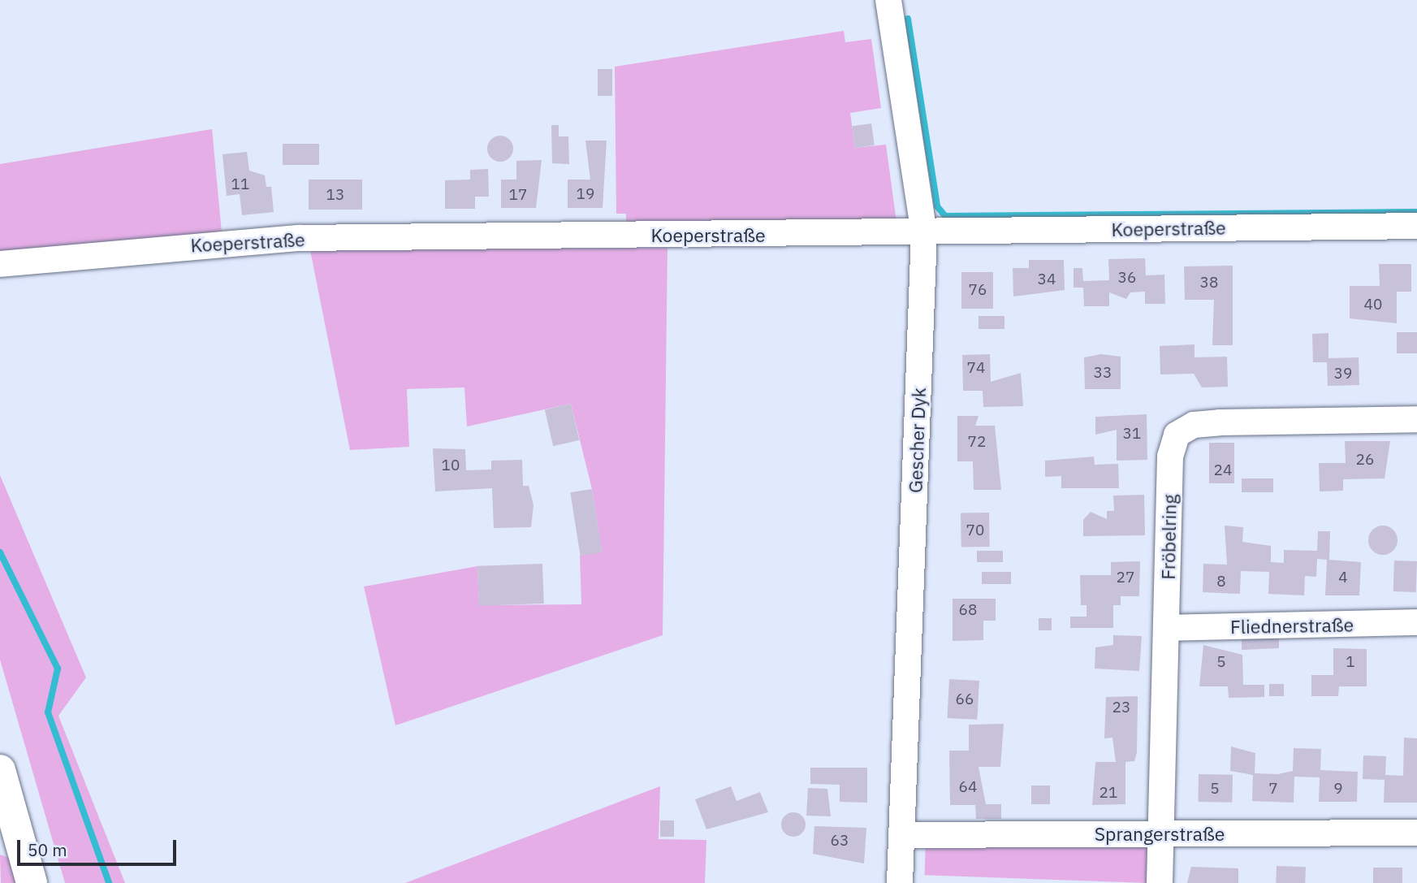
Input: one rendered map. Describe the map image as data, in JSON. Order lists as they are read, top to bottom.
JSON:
{
  "streets": {
    "street": [
      "Koeperstraße",
      "Gescher Dyk",
      "Fröbelring",
      "Fliednerstraße",
      "Sprangerstraße"
    ]
  },
  "crossings": [
    ["Koeperstraße", "Gescher Dyk"],
    ["Gescher Dyk", "Sprangerstraße"],
    ["Fröbelring", "Fliednerstraße"],
    ["Fröbelring", "Sprangerstraße"]
  ],
  "house_numbers": [
    "11",
    "19",
    "13",
    "17",
    "36",
    "34",
    "38",
    "76",
    "40",
    "74",
    "33",
    "39",
    "31",
    "72",
    "26",
    "10",
    "24",
    "70",
    "27",
    "4",
    "8",
    "68",
    "5",
    "1",
    "66",
    "23",
    "64",
    "5",
    "7",
    "9",
    "21",
    "63"
  ],
  "scale_bar": "50 m"
}
